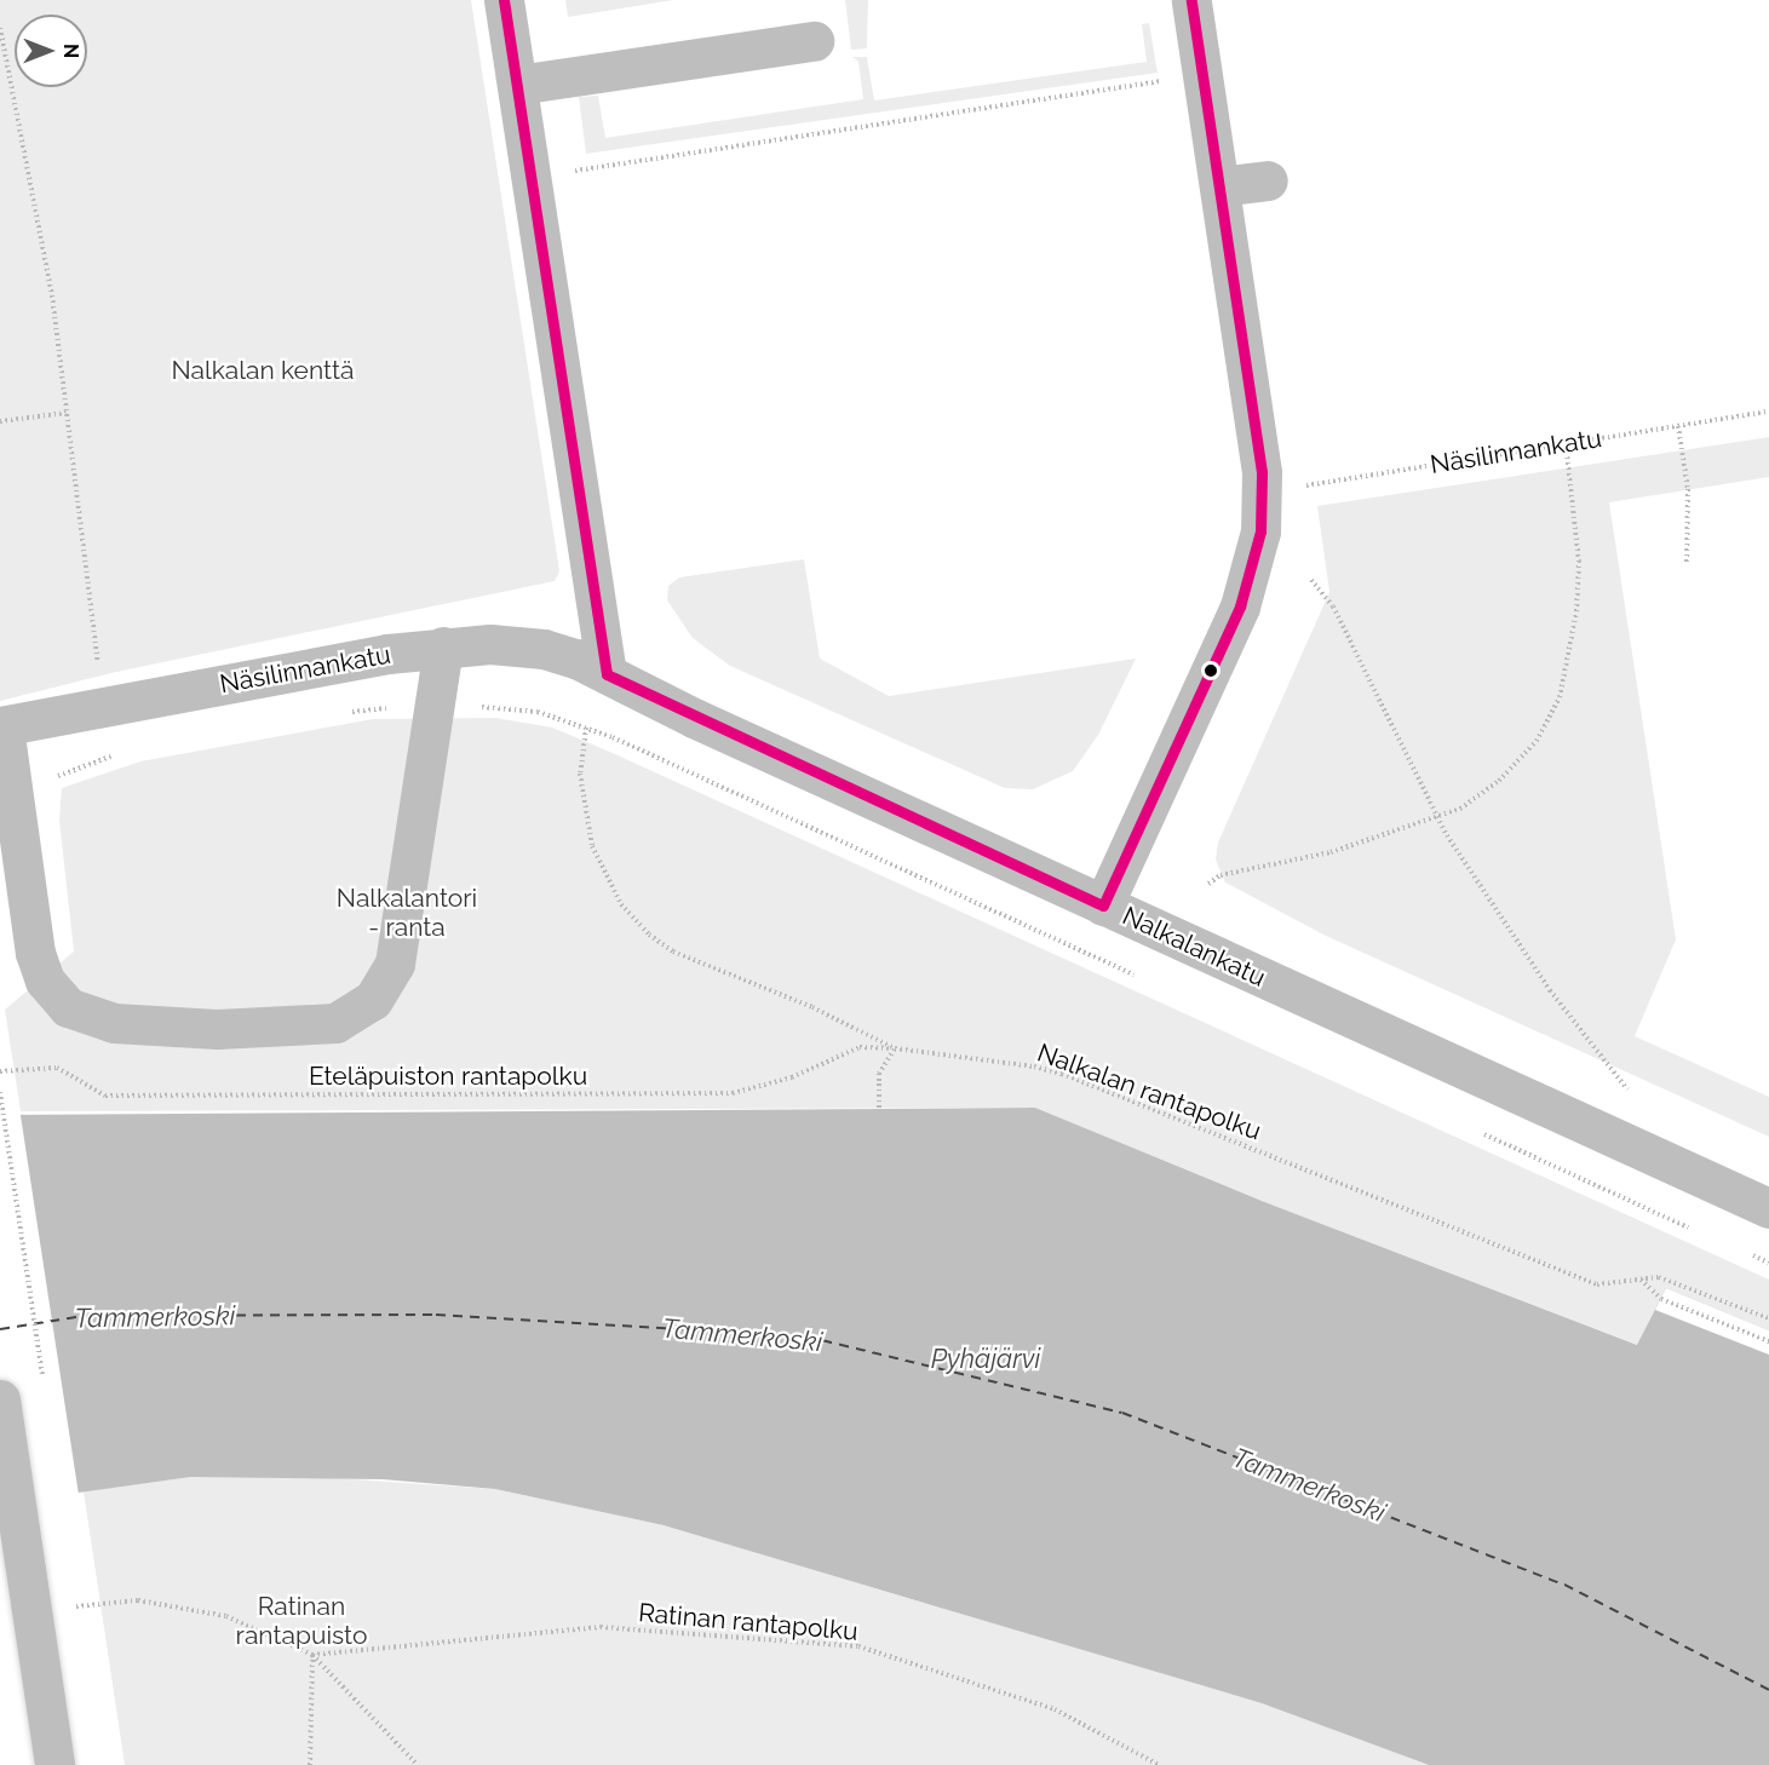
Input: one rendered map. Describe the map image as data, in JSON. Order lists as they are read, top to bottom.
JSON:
{
  "streets": {
    "street": ["Näsilinnankatu", "Nalkalankatu"],
    "path": ["Eteläpuiston rantapolku", "Nalkalan rantapolku", "Ratinan rantapolku"]
  },
  "crossings": [
    ["Näsilinnankatu", "Nalkalankatu"],
    ["Eteläpuiston rantapolku", "Nalkalan rantapolku"]
  ],
  "water": ["Tammerkoski", "Pyhäjärvi"],
  "parks": ["Nalkalan kenttä", "Nalkalantori - ranta", "Ratinan rantapuisto"],
  "north": "right"
}
